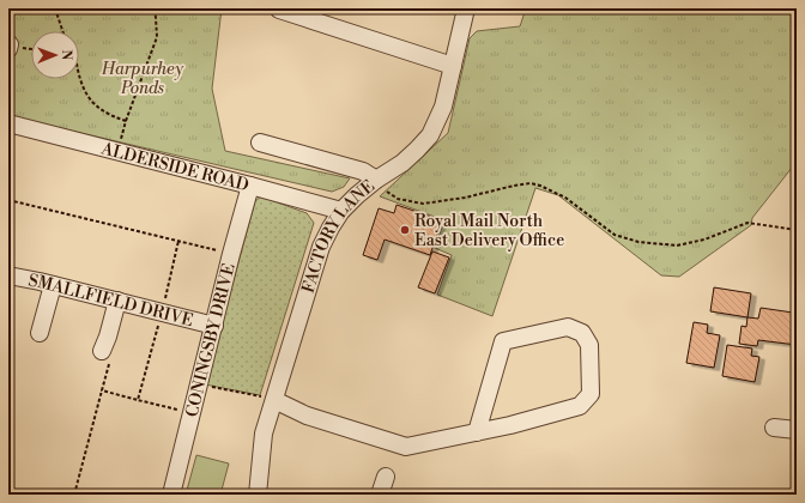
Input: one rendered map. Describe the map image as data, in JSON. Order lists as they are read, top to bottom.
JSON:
{
  "streets": {
    "street": [
      "ALDERSIDE ROAD",
      "FACTORY LANE",
      "SMALLFIELD DRIVE",
      "CONINGSBY DRIVE"
    ]
  },
  "crossings": [
    ["ALDERSIDE ROAD", "FACTORY LANE"],
    ["ALDERSIDE ROAD", "CONINGSBY DRIVE"],
    ["SMALLFIELD DRIVE", "CONINGSBY DRIVE"]
  ],
  "parks": ["Harpurhey Ponds"],
  "places": ["Royal Mail North East Delivery Office"],
  "north": "right"
}
